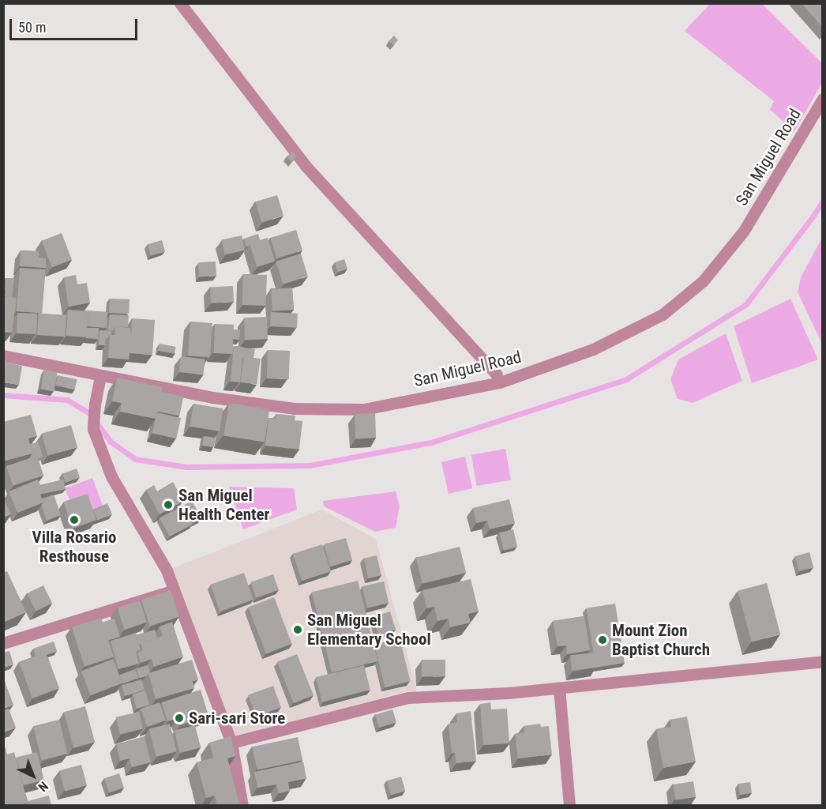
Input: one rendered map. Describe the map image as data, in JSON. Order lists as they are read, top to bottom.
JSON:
{
  "streets": {
    "street": ["San Miguel Road"]
  },
  "places": [
    "San Miguel Health Center",
    "Villa Rosario Resthouse",
    "San Miguel Elementary School",
    "Mount Zion Baptist Church",
    "Sari-sari Store"
  ],
  "scale_bar": "50 m",
  "north": "bottom right"
}
